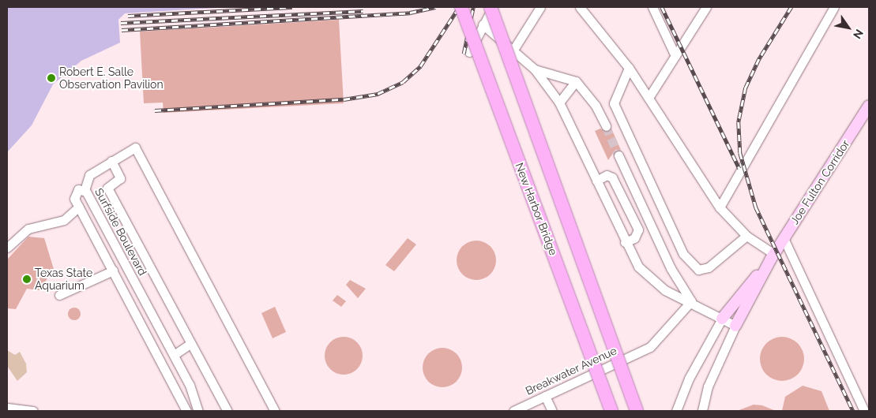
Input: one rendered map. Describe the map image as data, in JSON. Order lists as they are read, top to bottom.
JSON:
{
  "streets": {
    "highway": ["New Harbor Bridge"],
    "main road": ["Joe Fulton Corridor"],
    "street": ["Surfside Boulevard", "Breakwater Avenue"]
  },
  "places": ["Robert E. Salle Observation Pavilion", "Texas State Aquarium"],
  "north": "bottom right"
}
